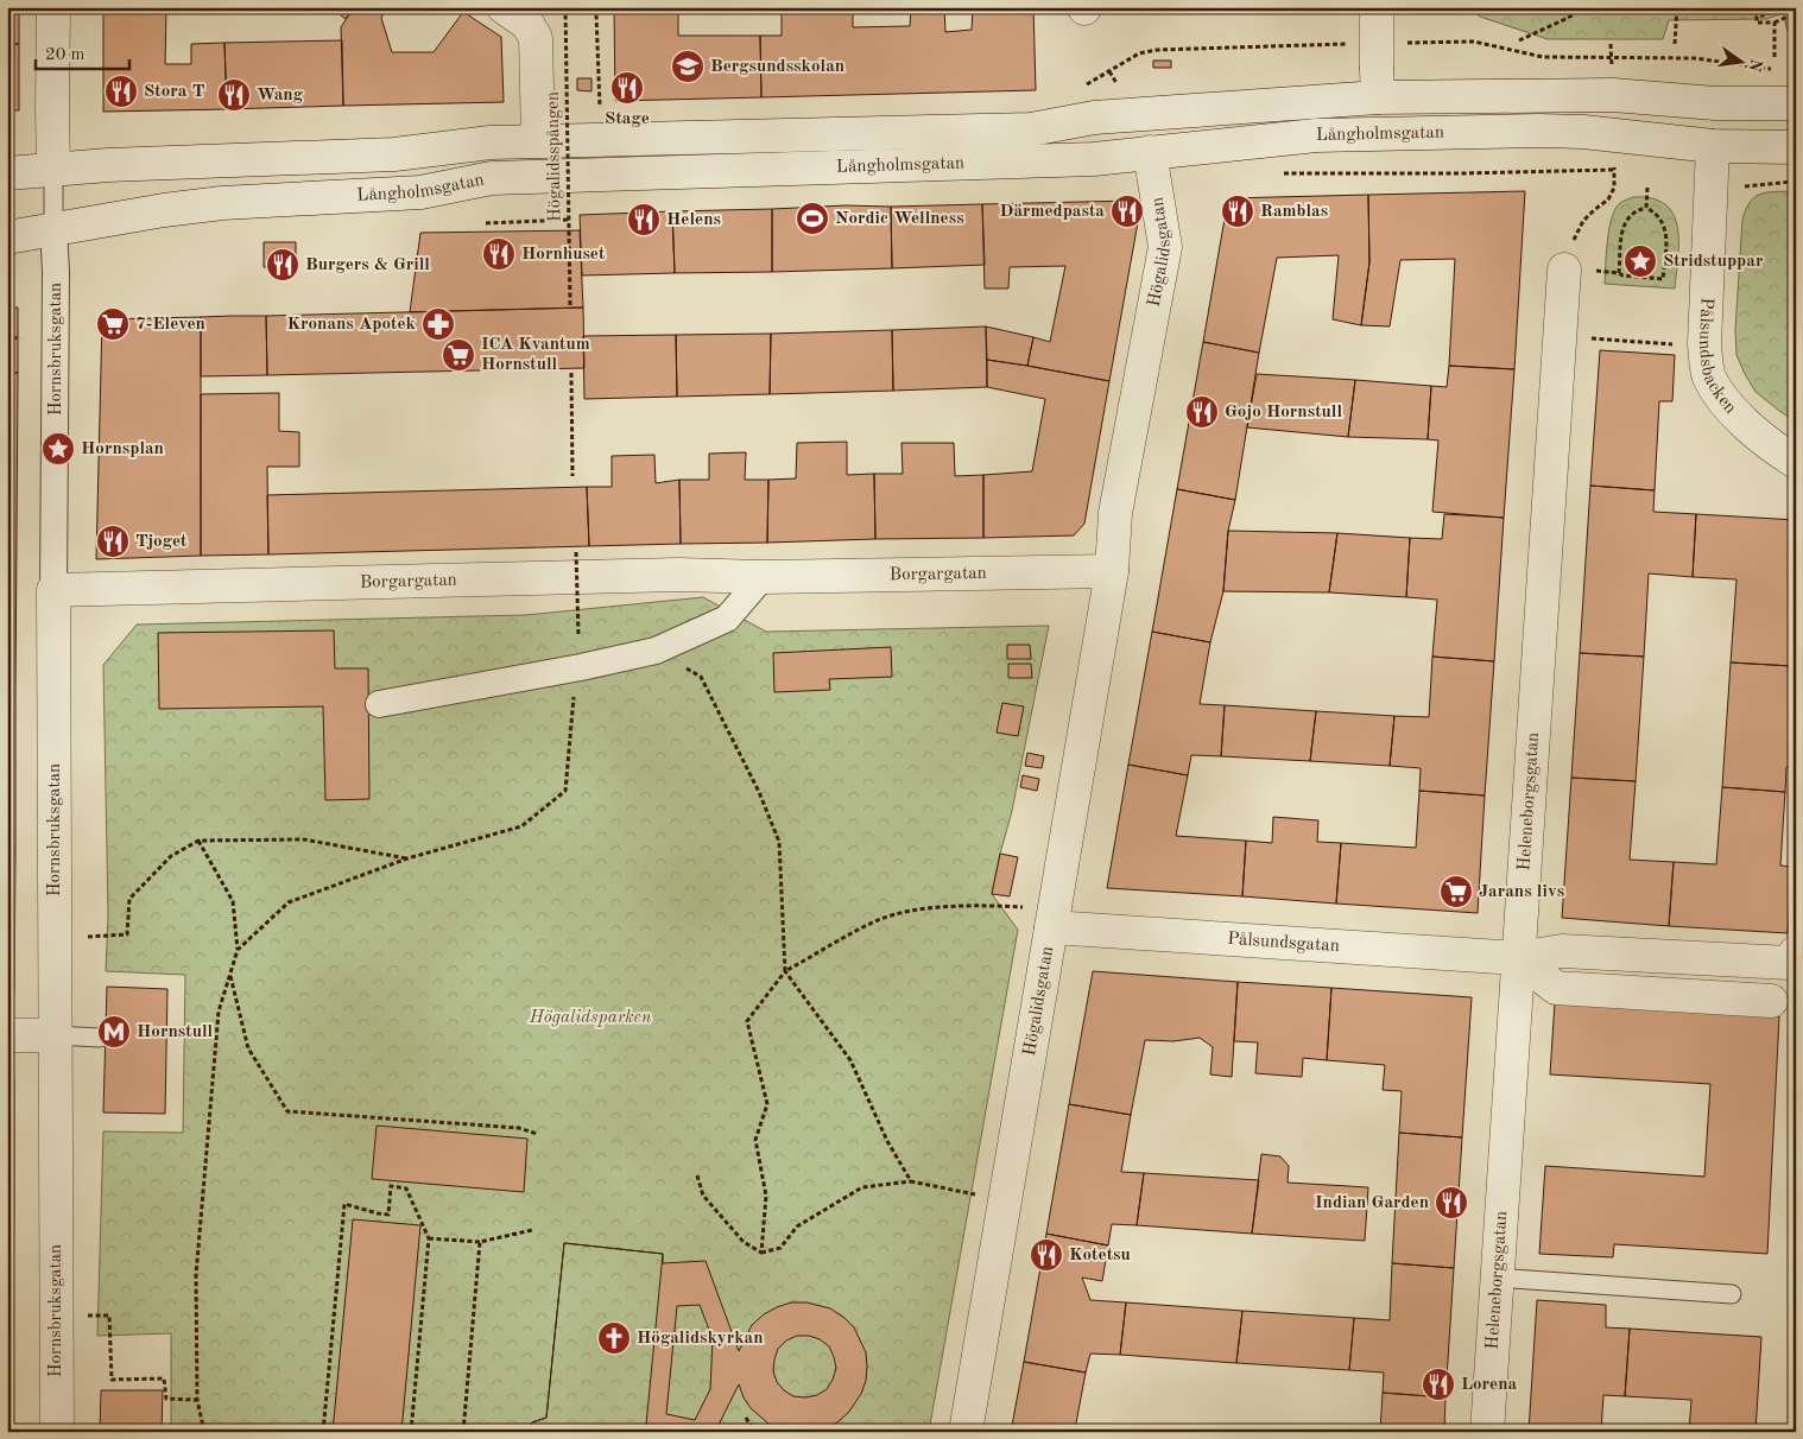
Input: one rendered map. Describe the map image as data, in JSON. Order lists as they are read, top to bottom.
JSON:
{
  "streets": {
    "street": [
      "Långholmsgatan",
      "Högalidsgatan",
      "Hornsbruksgatan",
      "Pålsundsbacken",
      "Borgargatan",
      "Heleneborgsgatan",
      "Pålsundsgatan"
    ],
    "path": ["Högalidsspången"]
  },
  "crossings": [
    ["Långholmsgatan", "Högalidsgatan"],
    ["Långholmsgatan", "Hornsbruksgatan"],
    ["Långholmsgatan", "Pålsundsbacken"],
    ["Högalidsgatan", "Borgargatan"],
    ["Högalidsgatan", "Pålsundsgatan"],
    ["Hornsbruksgatan", "Borgargatan"],
    ["Heleneborgsgatan", "Pålsundsgatan"]
  ],
  "parks": ["Högalidsparken"],
  "places": {
    "school or university": ["Bergsundsskolan"],
    "restaurant": [
      "Stage",
      "Stora T",
      "Wang",
      "Därmedpasta",
      "Ramblas",
      "Helens",
      "Hornhuset",
      "Burgers & Grill",
      "Gojo Hornstull",
      "Tjoget",
      "Indian Garden",
      "Kotetsu",
      "Lorena"
    ],
    "sports": ["Nordic Wellness"],
    "place": ["Stridstuppar", "Hornsplan"],
    "supermarket": ["7-Eleven", "ICA Kvantum Hornstull", "Jarans livs"],
    "pharmacy": ["Kronans Apotek"],
    "metro station": ["Hornstull"],
    "church": ["Högalidskyrkan"]
  },
  "scale_bar": "20 m",
  "north": "right"
}
